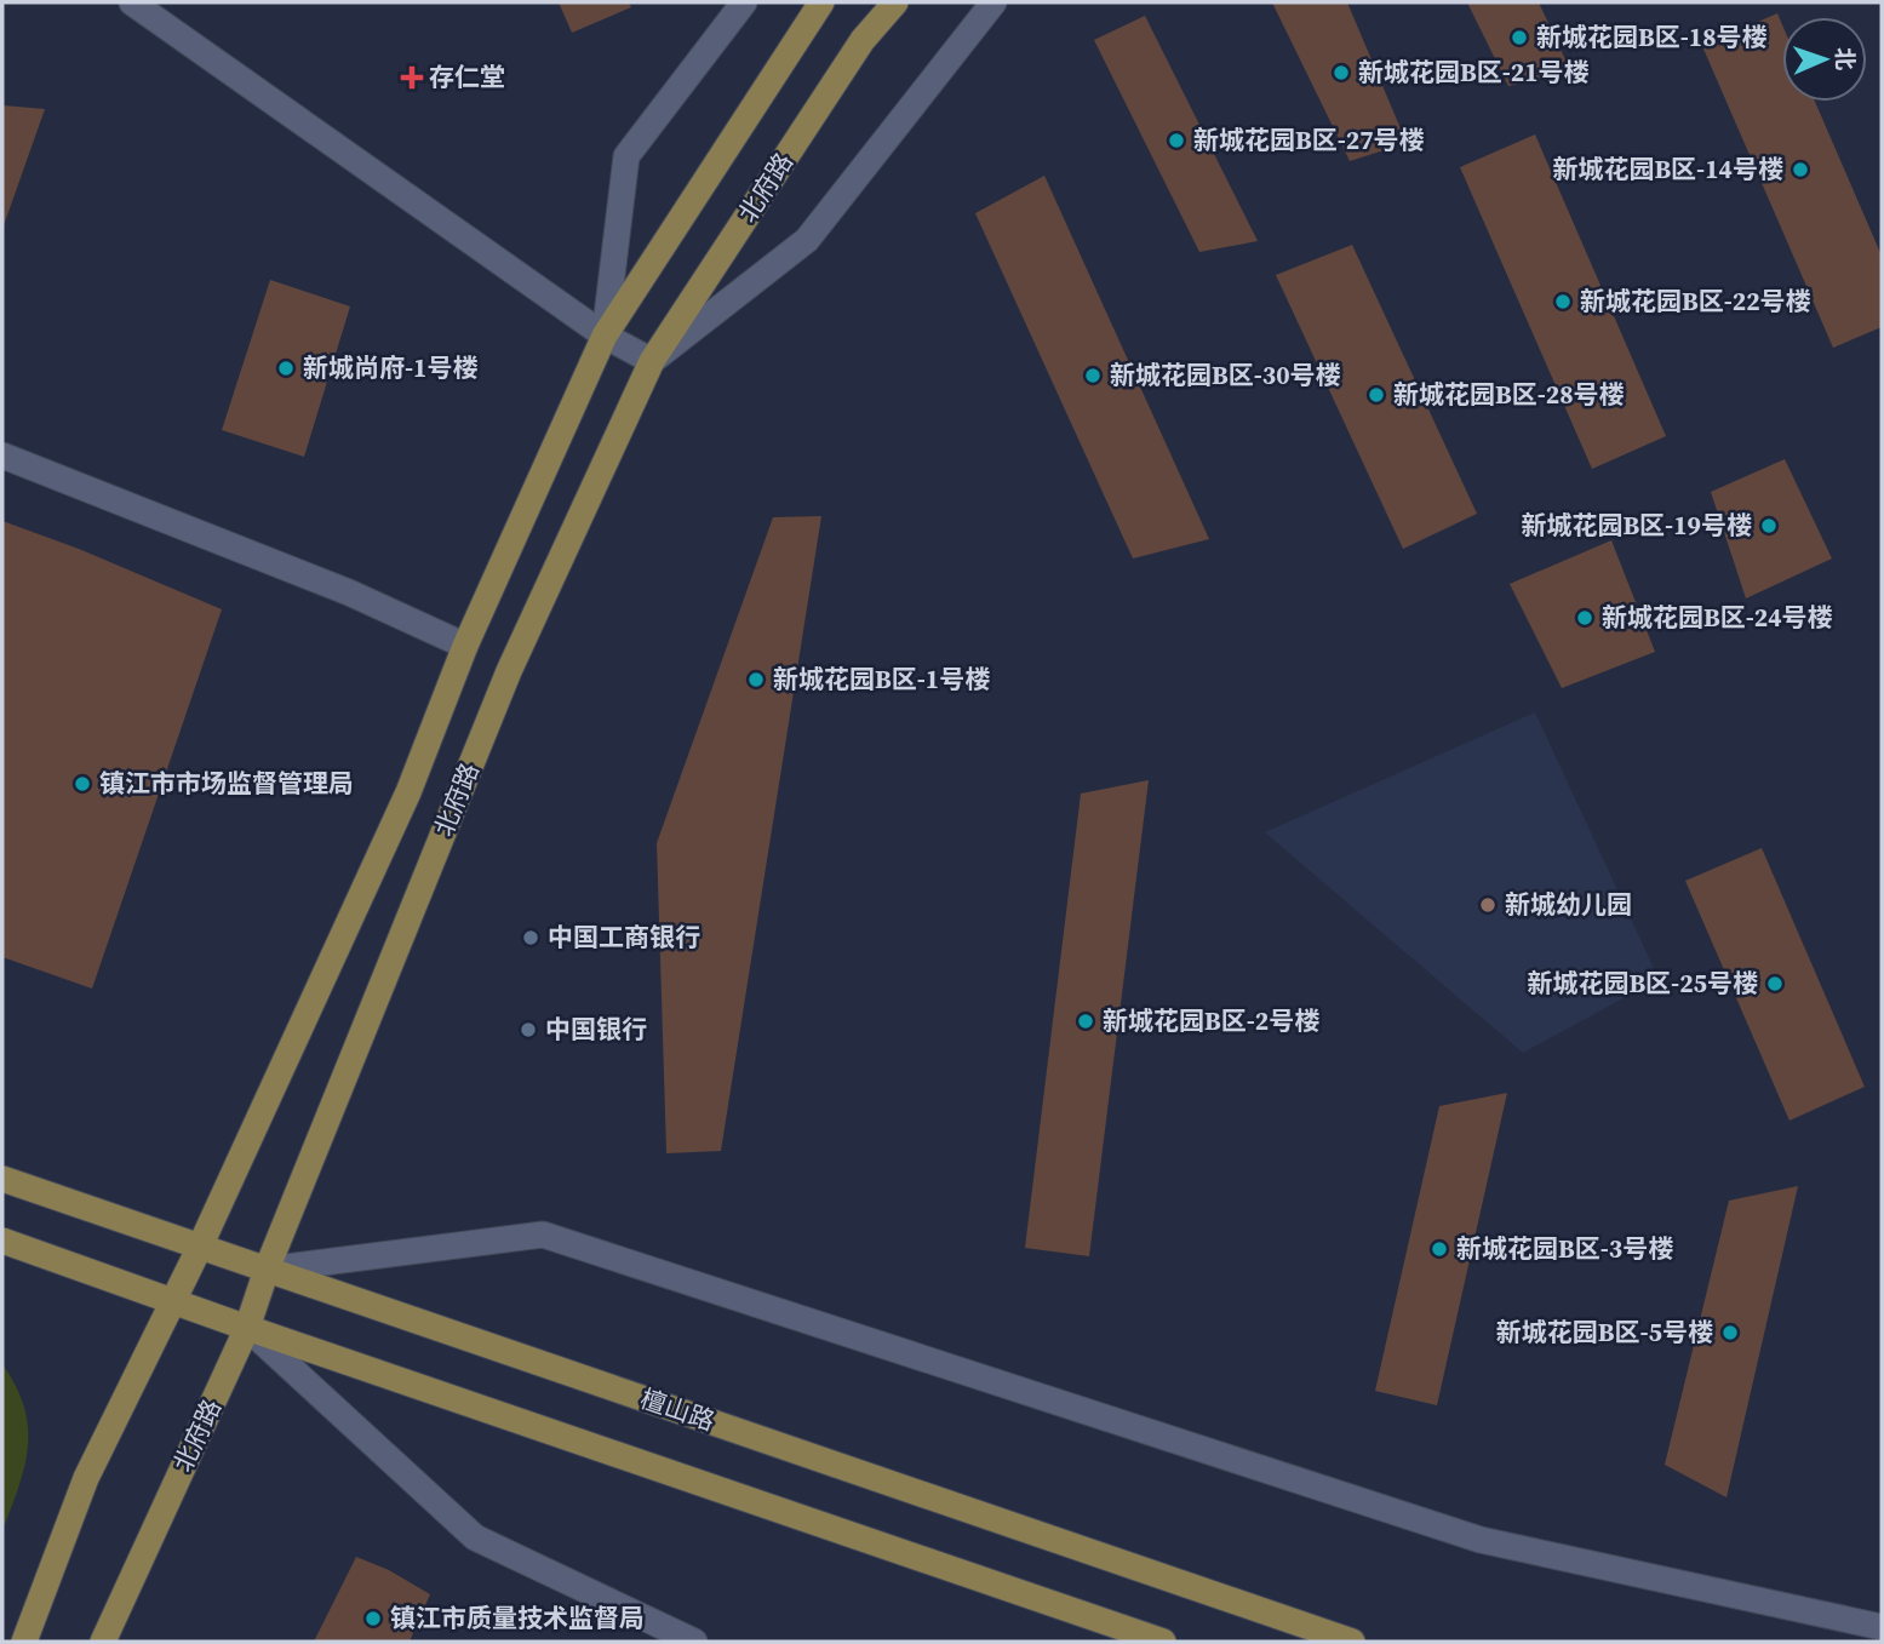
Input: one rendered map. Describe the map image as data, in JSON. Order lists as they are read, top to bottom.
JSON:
{
  "streets": {
    "main road": ["北府路", "檀山路"]
  },
  "crossings": [
    ["北府路", "檀山路"]
  ],
  "places": {
    "other": [
      "新城花园B区-18号楼",
      "新城花园B区-21号楼",
      "新城花园B区-27号楼",
      "新城花园B区-14号楼",
      "新城花园B区-22号楼",
      "新城尚府-1号楼",
      "新城花园B区-30号楼",
      "新城花园B区-28号楼",
      "新城花园B区-19号楼",
      "新城花园B区-24号楼",
      "新城花园B区-1号楼",
      "镇江市市场监督管理局",
      "新城幼儿园",
      "中国工商银行",
      "新城花园B区-25号楼",
      "新城花园B区-2号楼",
      "中国银行",
      "新城花园B区-3号楼",
      "新城花园B区-5号楼",
      "镇江市质量技术监督局"
    ],
    "health": ["存仁堂"]
  },
  "north": "right"
}
